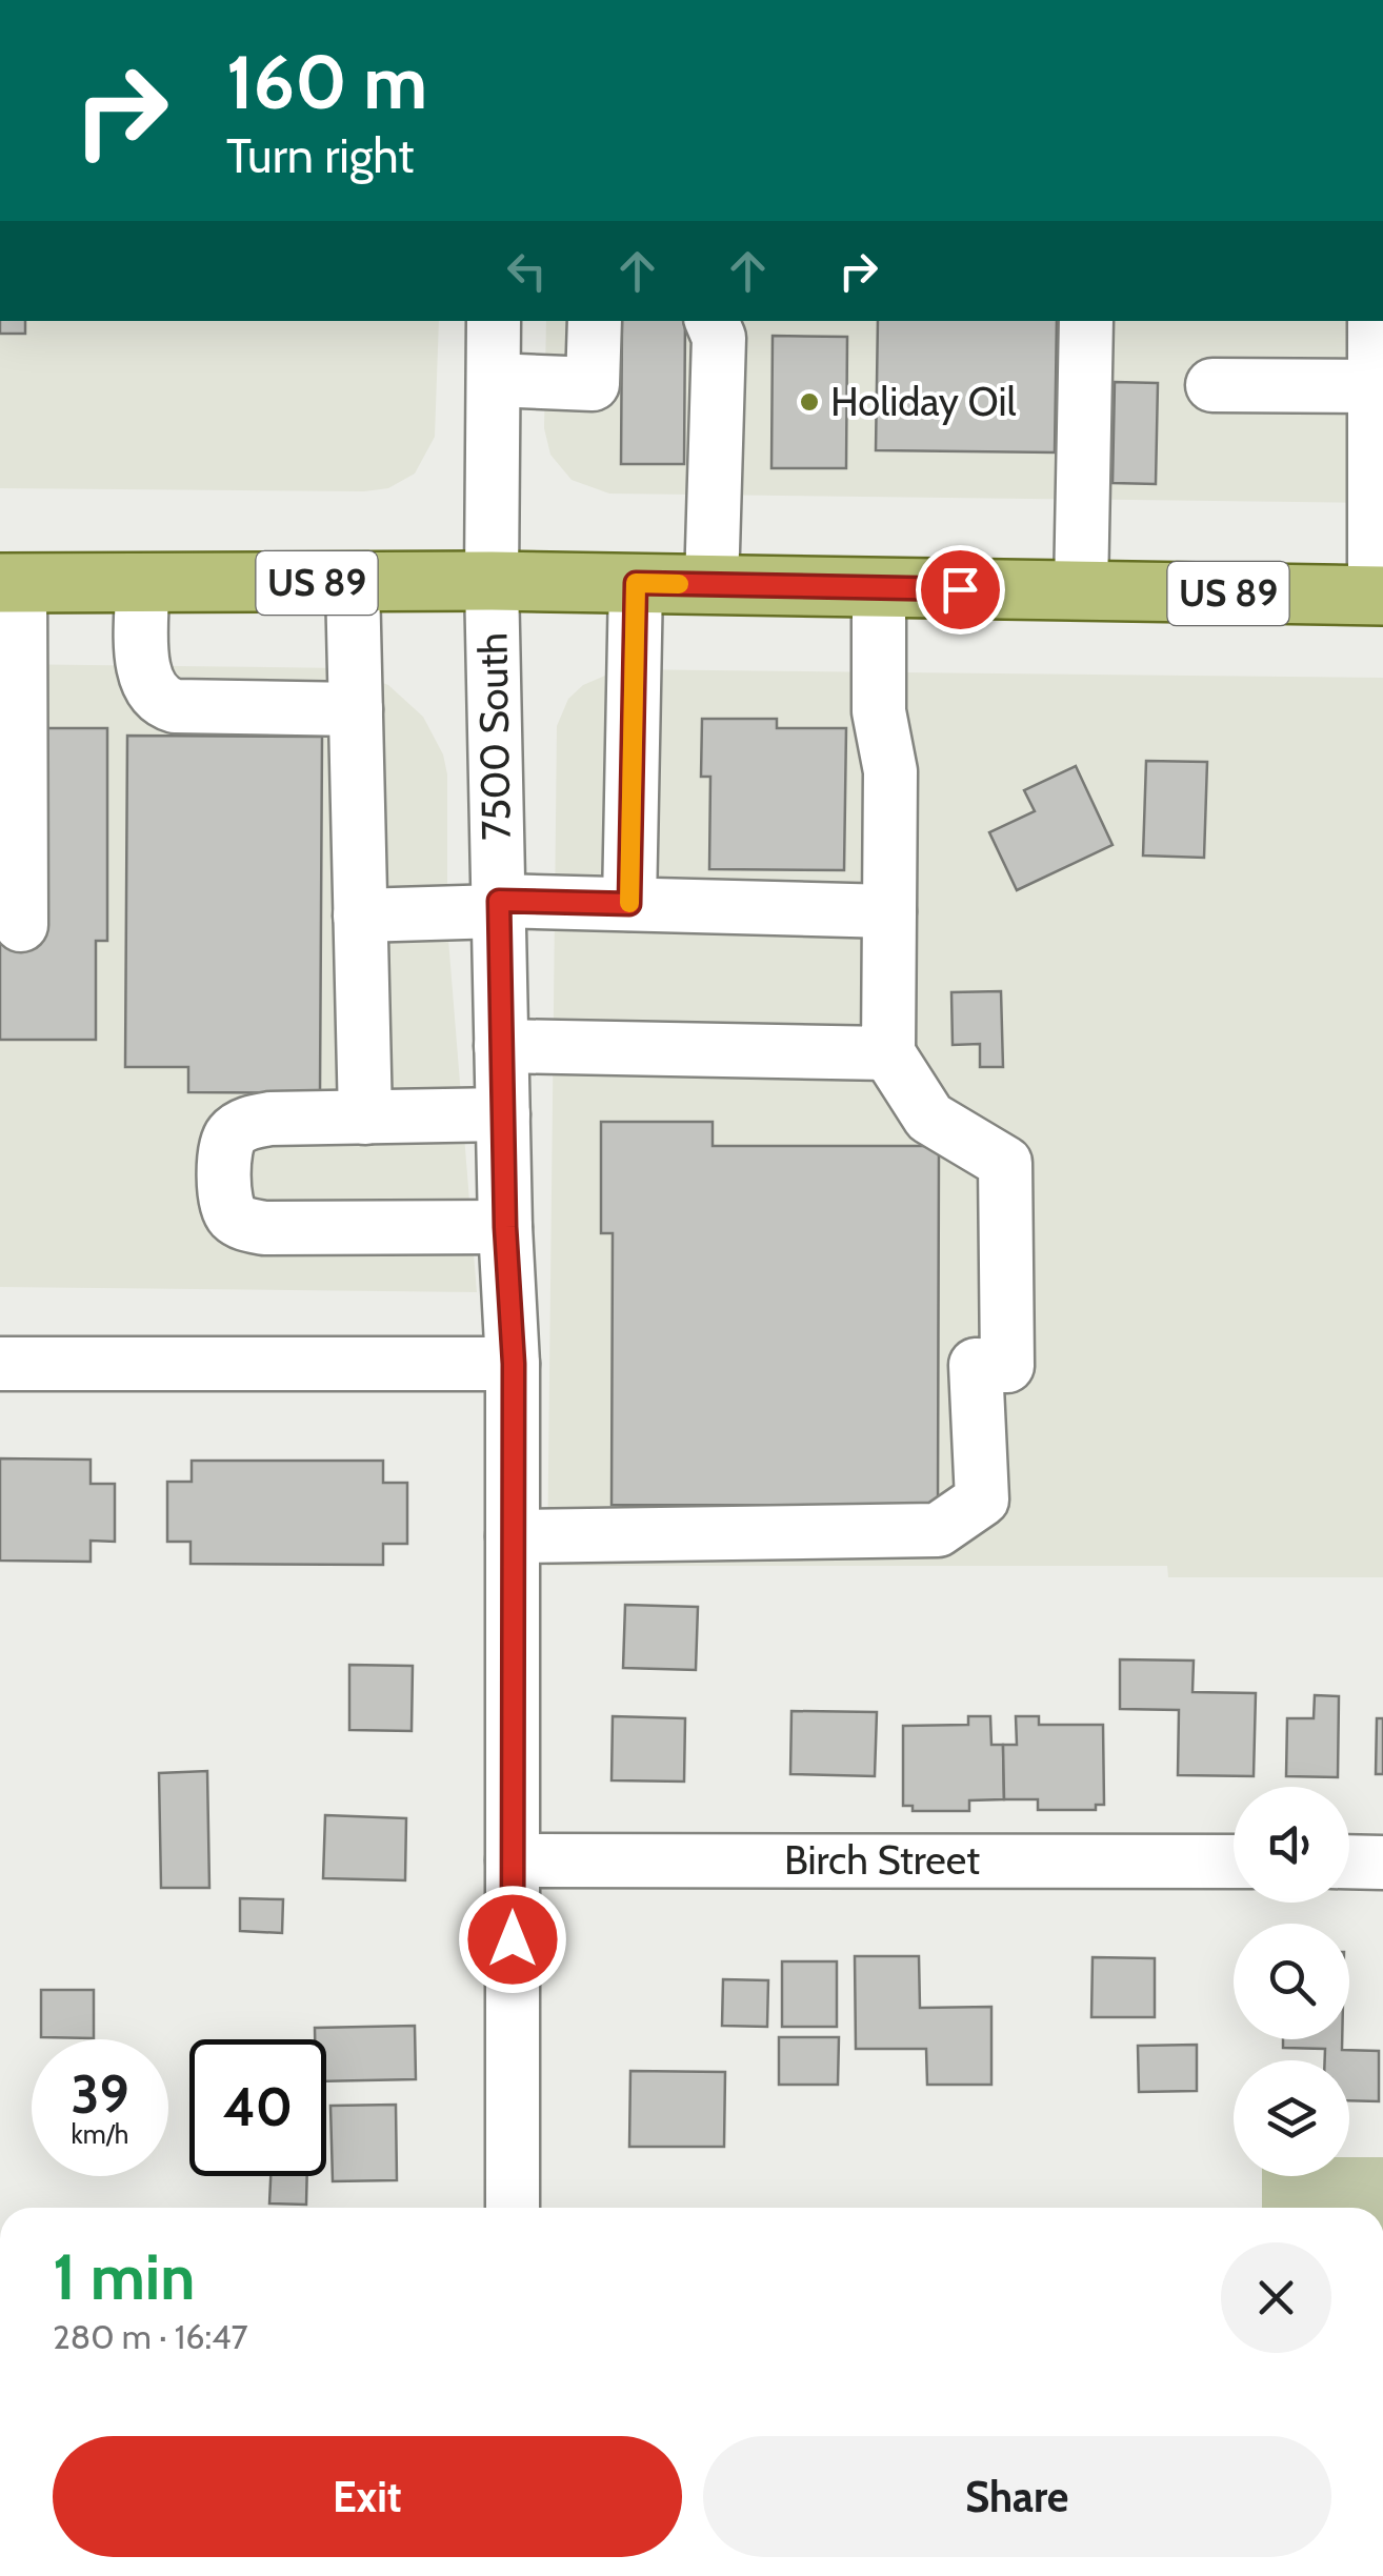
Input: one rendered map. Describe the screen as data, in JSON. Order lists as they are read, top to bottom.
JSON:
{
  "streets": {
    "main road": ["US 89"],
    "street": ["7500 South", "Birch Street"]
  },
  "crossings": [
    ["US 89", "7500 South"],
    ["7500 South", "Birch Street"]
  ],
  "places": ["Holiday Oil"],
  "page": {
    "turn": ["160 m", "Turn right"],
    "speed": "39 km/h",
    "limit": "40",
    "heading": ["1 min", "280 m · 16:47"],
    "buttons": ["Exit", "Share"]
  }
}
